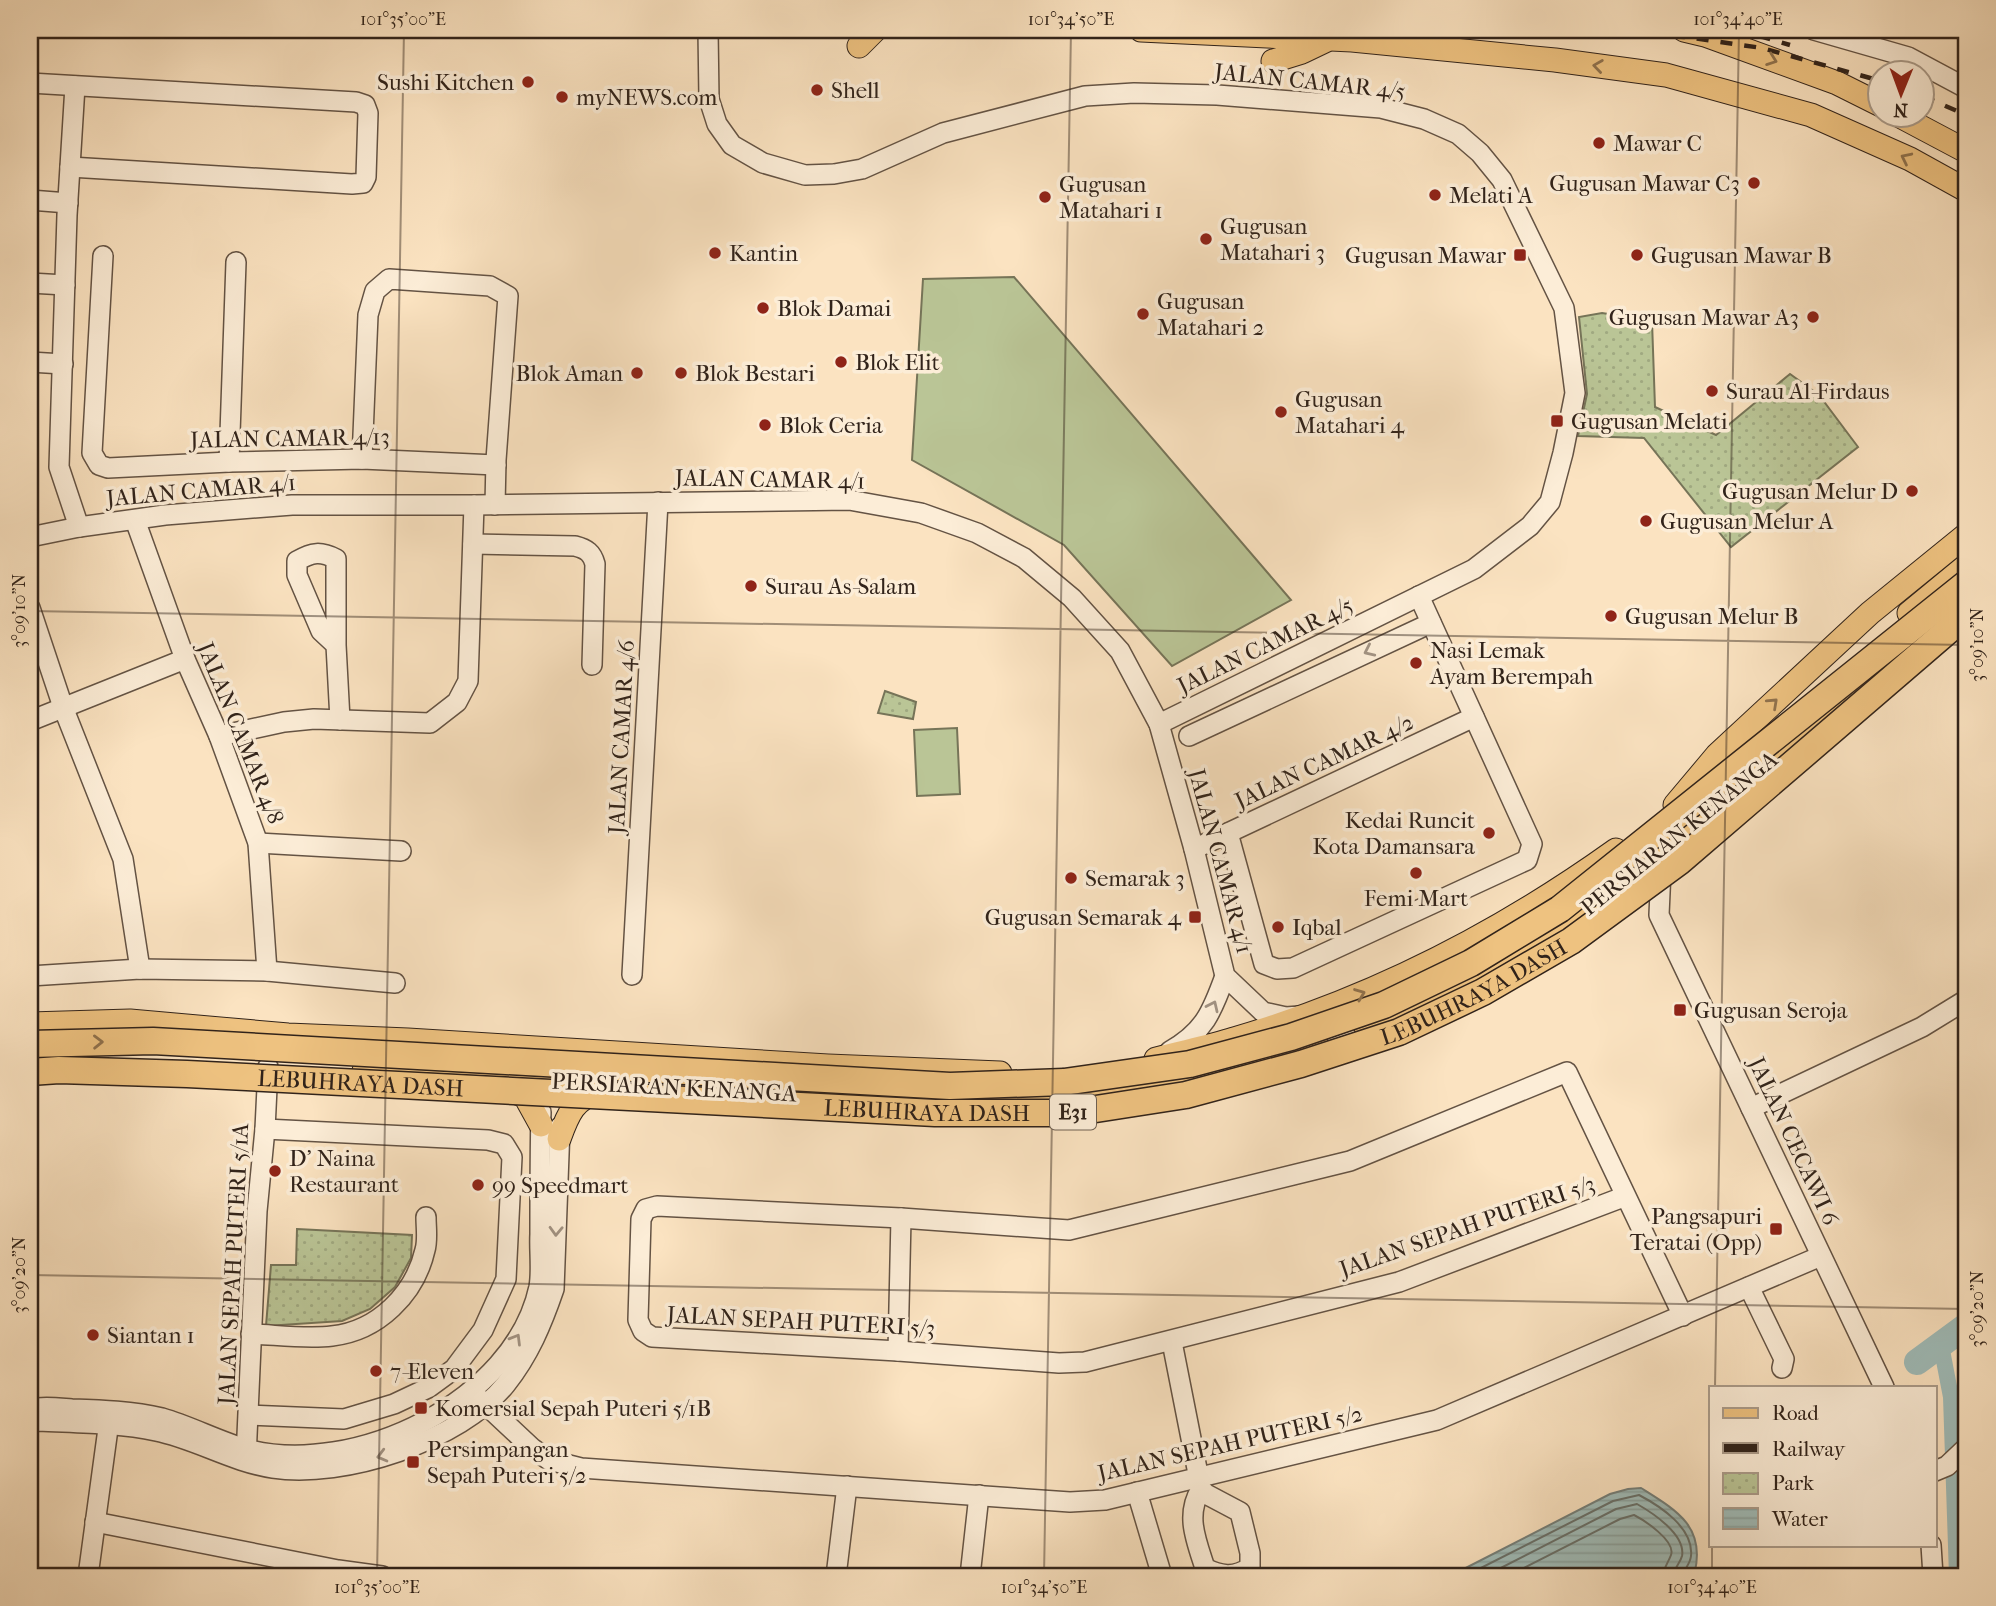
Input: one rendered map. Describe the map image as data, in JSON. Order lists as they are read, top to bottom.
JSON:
{
  "streets": {
    "highway": ["LEBUHRAYA DASH", "E31"],
    "main road": ["PERSIARAN KENANGA"],
    "street": [
      "JALAN CAMAR 4/5",
      "JALAN CAMAR 4/13",
      "JALAN CAMAR 4/1",
      "JALAN CAMAR 4/8",
      "JALAN CAMAR 4/6",
      "JALAN CAMAR 4/2",
      "JALAN CECAWI 6",
      "JALAN SEPAH PUTERI 5/3",
      "JALAN SEPAH PUTERI 5/1A",
      "JALAN SEPAH PUTERI 5/2"
    ]
  },
  "crossings": [
    ["JALAN CAMAR 4/5", "JALAN CAMAR 4/1"],
    ["JALAN CAMAR 4/1", "JALAN CAMAR 4/8"],
    ["JALAN CAMAR 4/1", "JALAN CAMAR 4/6"],
    ["JALAN CAMAR 4/1", "JALAN CAMAR 4/2"],
    ["JALAN CAMAR 4/1", "PERSIARAN KENANGA"],
    ["PERSIARAN KENANGA", "JALAN SEPAH PUTERI 5/1A"],
    ["JALAN CECAWI 6", "JALAN SEPAH PUTERI 5/2"]
  ],
  "places": {
    "other": [
      "Sushi Kitchen",
      "Shell",
      "myNEWS.com",
      "Mawar C",
      "Gugusan Mawar C3",
      "Melati A",
      "Gugusan Matahari 1",
      "Gugusan Matahari 3",
      "Kantin",
      "Gugusan Mawar B",
      "Blok Damai",
      "Gugusan Matahari 2",
      "Gugusan Mawar A3",
      "Blok Elit",
      "Blok Aman",
      "Blok Bestari",
      "Surau Al-Firdaus",
      "Gugusan Matahari 4",
      "Blok Ceria",
      "Gugusan Melur D",
      "Gugusan Melur A",
      "Surau As-Salam",
      "Gugusan Melur B",
      "Nasi Lemak Ayam Berempah",
      "Kedai Runcit Kota Damansara",
      "Femi Mart",
      "Semarak 3",
      "Iqbal",
      "D' Naina Restaurant",
      "99 Speedmart",
      "Siantan 1",
      "7-Eleven"
    ],
    "transit": [
      "Gugusan Mawar",
      "Gugusan Melati",
      "Gugusan Semarak 4",
      "Gugusan Seroja",
      "Pangsapuri Teratai (Opp)",
      "Komersial Sepah Puteri 5/1B",
      "Persimpangan Sepah Puteri 5/2"
    ]
  },
  "legend": [
    "Road",
    "Railway",
    "Park",
    "Water"
  ],
  "north": "bottom",
  "coordinates": [
    "101°35'00\"E",
    "101°34'50\"E",
    "101°34'40\"E",
    "3°09'10\"N",
    "3°09'20\"N"
  ]
}
